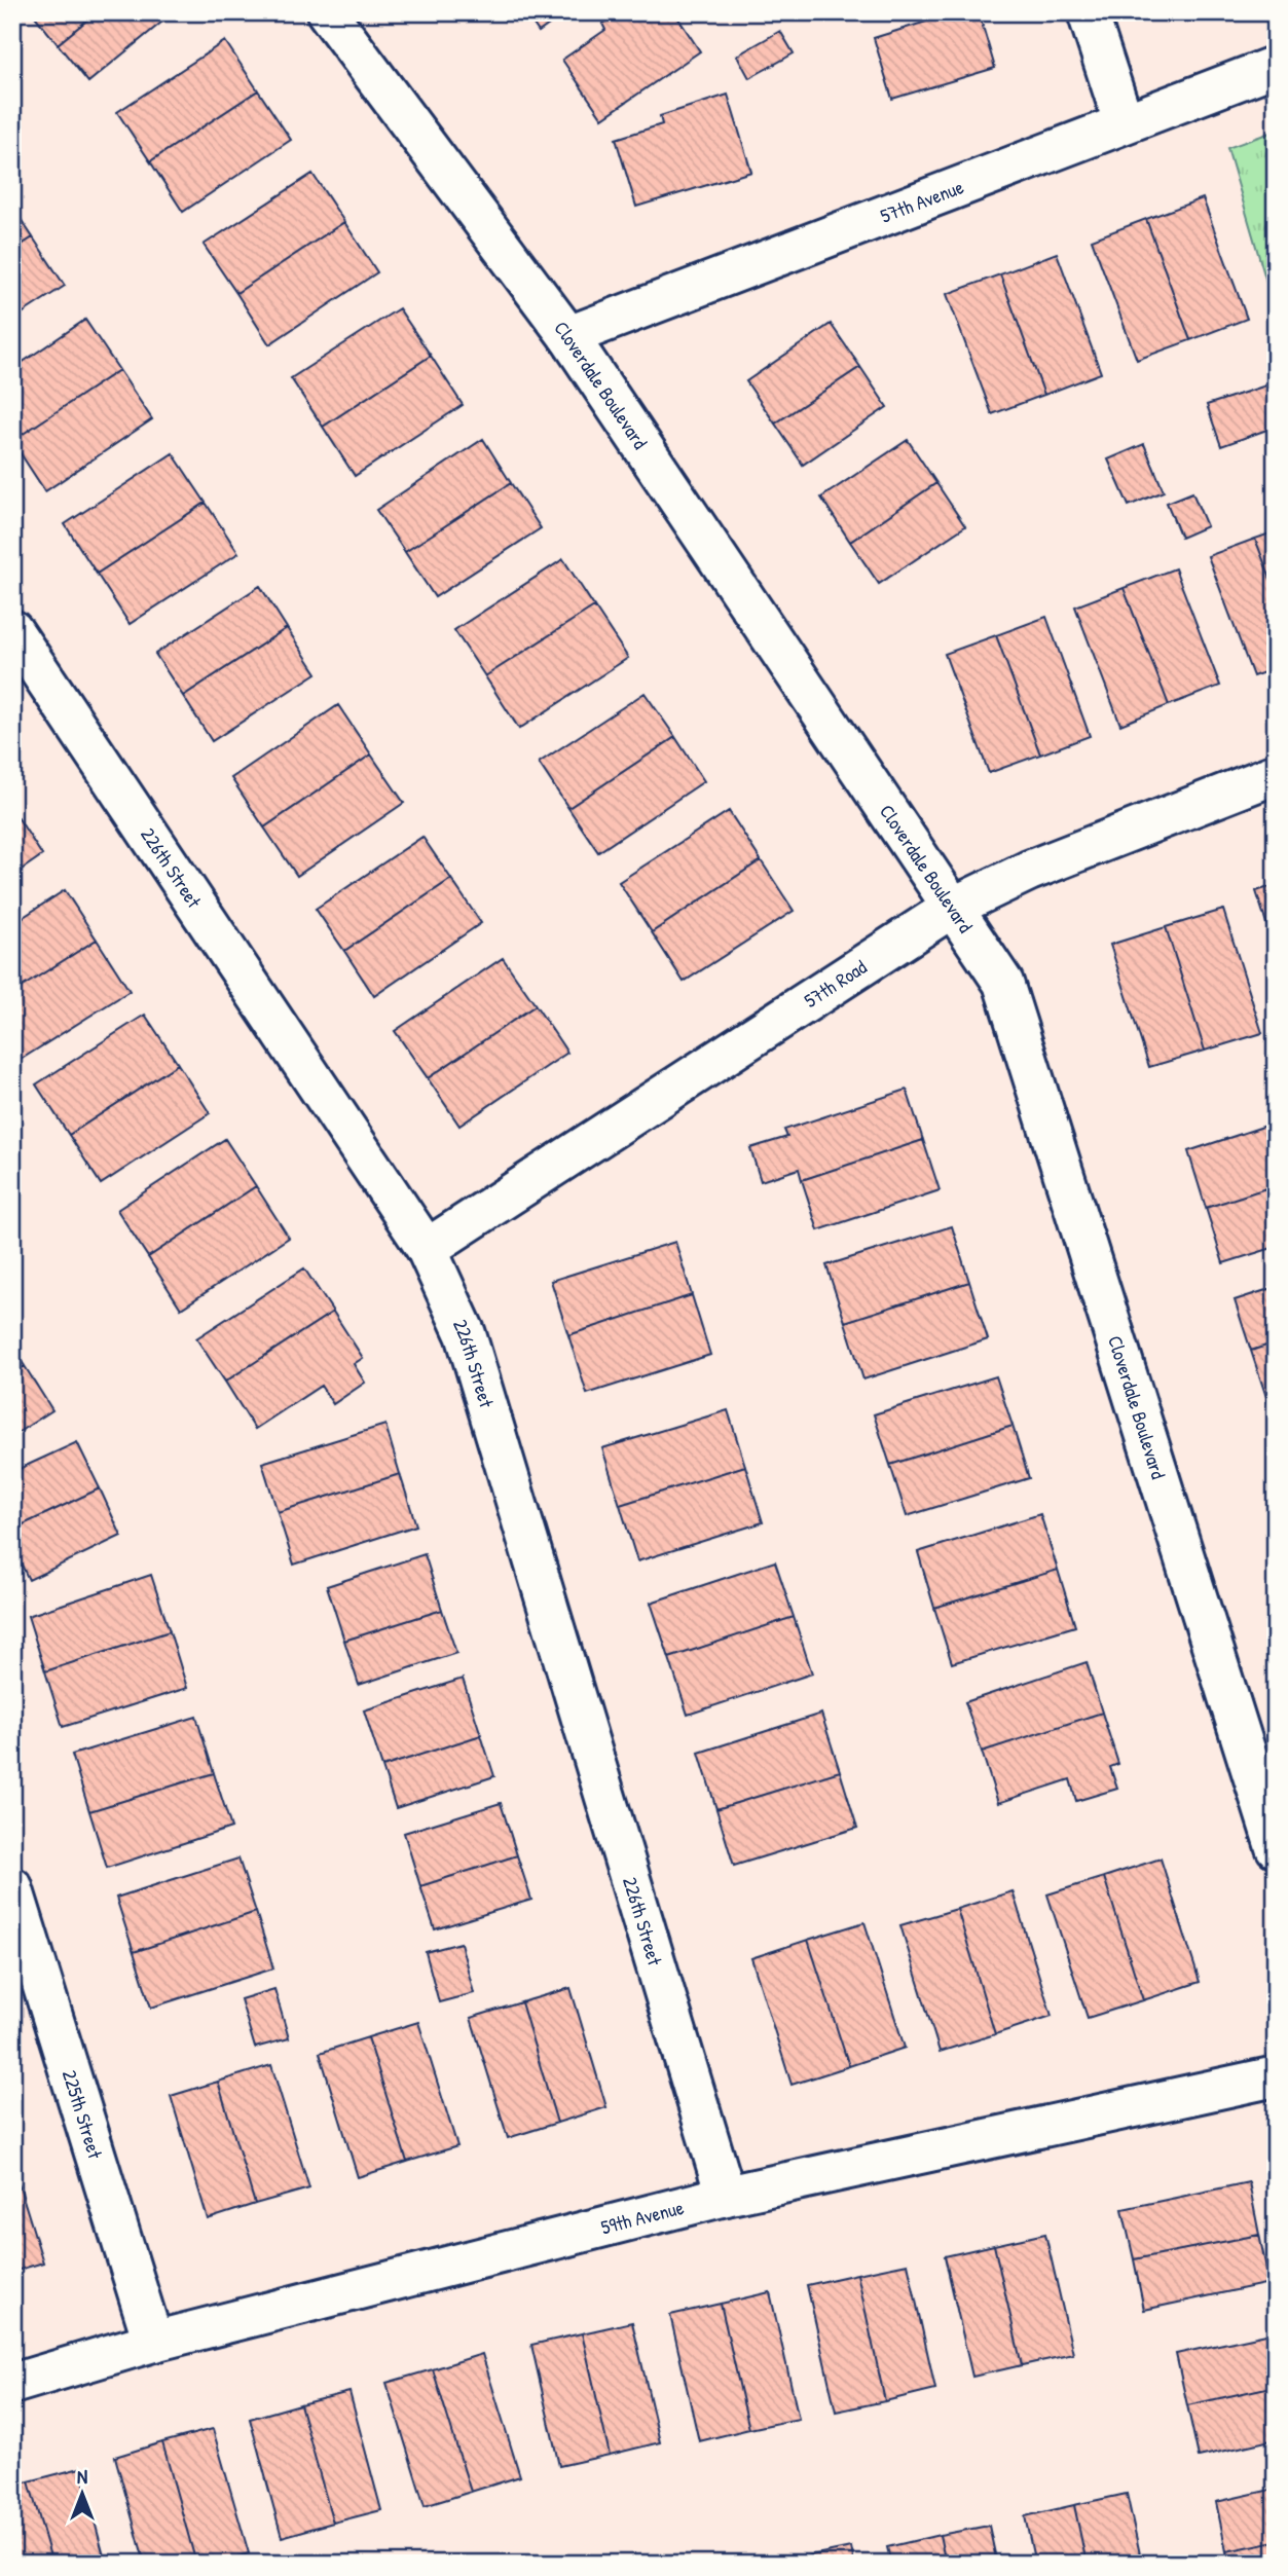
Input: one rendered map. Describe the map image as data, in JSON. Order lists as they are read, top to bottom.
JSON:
{
  "streets": {
    "street": [
      "57th Avenue",
      "Cloverdale Boulevard",
      "226th Street",
      "57th Road",
      "225th Street",
      "59th Avenue"
    ]
  },
  "crossings": [
    ["57th Avenue", "Cloverdale Boulevard"],
    ["Cloverdale Boulevard", "57th Road"],
    ["226th Street", "57th Road"],
    ["226th Street", "59th Avenue"],
    ["225th Street", "59th Avenue"]
  ],
  "north": "top"
}
